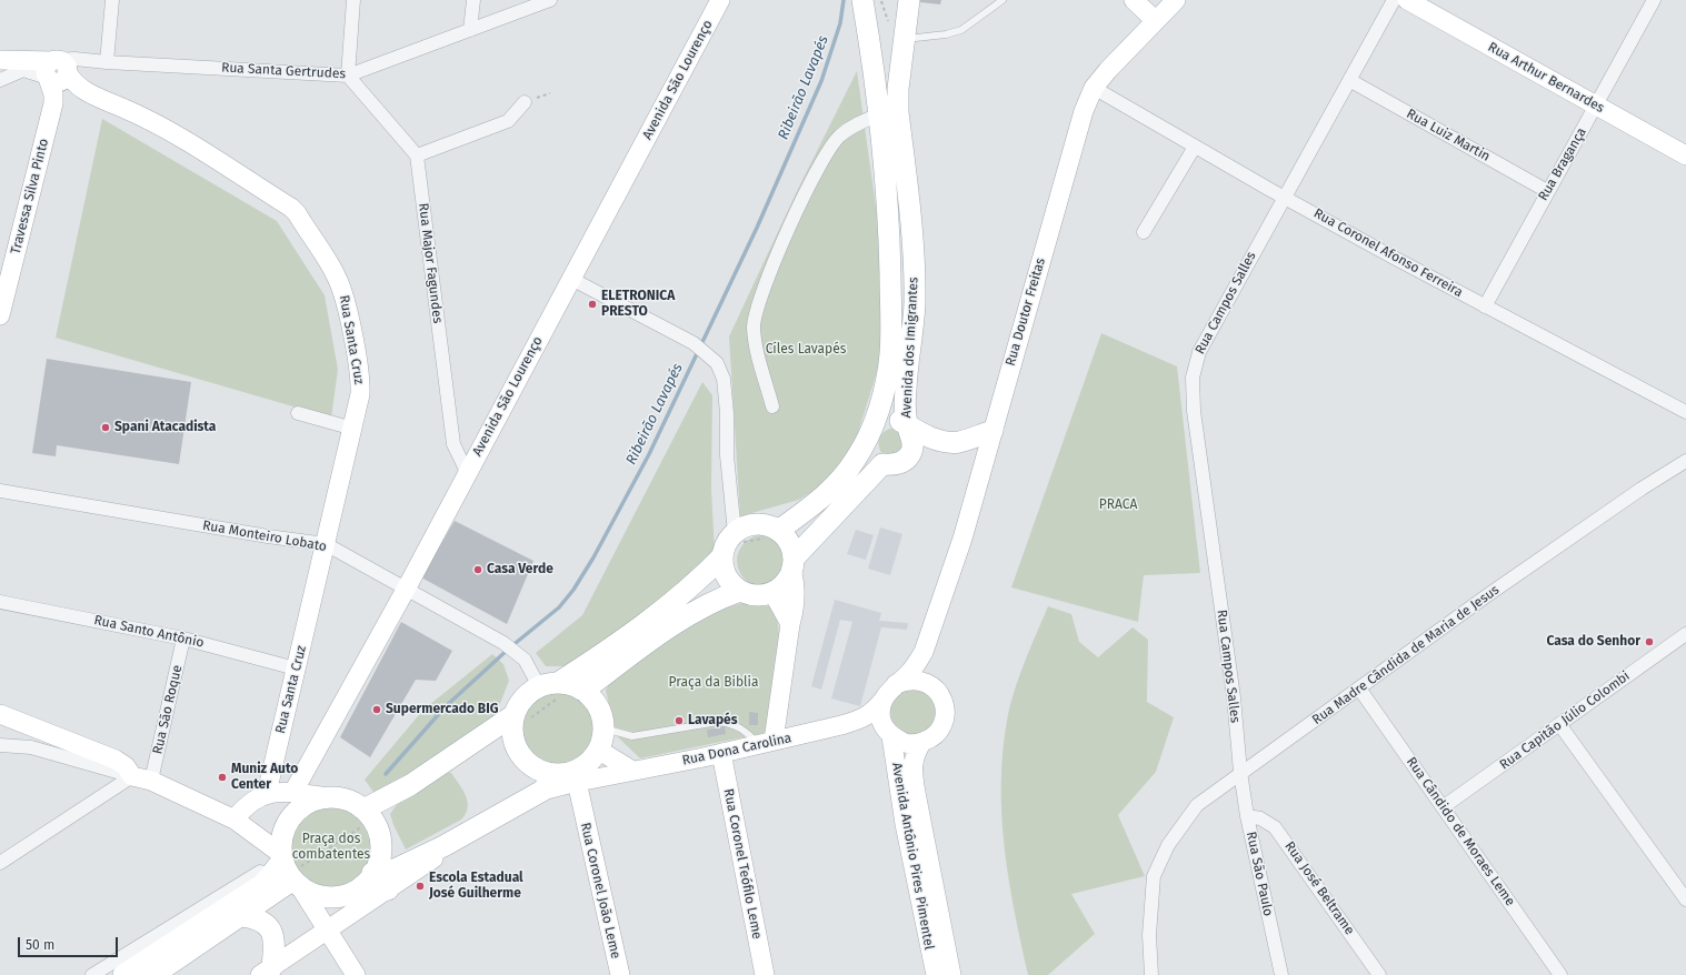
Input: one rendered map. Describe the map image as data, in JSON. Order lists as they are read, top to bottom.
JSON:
{
  "streets": {
    "main road": ["Avenida dos Imigrantes"],
    "street": [
      "Rua Santa Gertrudes",
      "Rua Arthur Bernardes",
      "Avenida São Lourenço",
      "Rua Luiz Martin",
      "Rua Bragança",
      "Travessa Silva Pinto",
      "Rua Coronel Afonso Ferreira",
      "Rua Major Fagundes",
      "Rua Campos Salles",
      "Rua Doutor Freitas",
      "Rua Santa Cruz",
      "Rua Monteiro Lobato",
      "Rua Santo Antônio",
      "Rua Madre Cândida de Maria de Jesus",
      "Rua São Roque",
      "Rua Capitão Júlio Colombi",
      "Rua Dona Carolina",
      "Rua Cândido de Moraes Leme",
      "Avenida Antônio Pires Pimentel",
      "Rua Coronel Teófilo Leme",
      "Rua São Paulo",
      "Rua José Beltrame",
      "Rua Coronel João Leme"
    ]
  },
  "crossings": [
    ["Rua Santa Gertrudes", "Travessa Silva Pinto"],
    ["Rua Santa Gertrudes", "Rua Santa Cruz"],
    ["Rua Arthur Bernardes", "Rua Bragança"],
    ["Avenida São Lourenço", "Rua Major Fagundes"],
    ["Avenida São Lourenço", "Rua Monteiro Lobato"],
    ["Rua Luiz Martin", "Rua Bragança"],
    ["Rua Luiz Martin", "Rua Campos Salles"],
    ["Rua Bragança", "Rua Coronel Afonso Ferreira"],
    ["Travessa Silva Pinto", "Rua Santa Cruz"],
    ["Rua Coronel Afonso Ferreira", "Rua Campos Salles"],
    ["Rua Coronel Afonso Ferreira", "Rua Doutor Freitas"],
    ["Rua Campos Salles", "Rua Madre Cândida de Maria de Jesus"],
    ["Rua Campos Salles", "Rua São Paulo"],
    ["Rua Doutor Freitas", "Rua Dona Carolina"],
    ["Rua Doutor Freitas", "Avenida Antônio Pires Pimentel"],
    ["Rua Santa Cruz", "Rua Monteiro Lobato"],
    ["Rua Santa Cruz", "Rua Santo Antônio"],
    ["Rua Monteiro Lobato", "Rua Dona Carolina"],
    ["Rua Monteiro Lobato", "Rua Coronel João Leme"],
    ["Rua Santo Antônio", "Rua São Roque"],
    ["Rua Madre Cândida de Maria de Jesus", "Rua Cândido de Moraes Leme"],
    ["Rua Madre Cândida de Maria de Jesus", "Rua São Paulo"],
    ["Rua Capitão Júlio Colombi", "Rua Cândido de Moraes Leme"],
    ["Rua Dona Carolina", "Avenida Antônio Pires Pimentel"],
    ["Rua Dona Carolina", "Rua Coronel Teófilo Leme"],
    ["Rua Dona Carolina", "Rua Coronel João Leme"],
    ["Rua São Paulo", "Rua José Beltrame"]
  ],
  "water": ["Ribeirão Lavapés"],
  "parks": [
    "Cíles Lavapés",
    "PRACA",
    "Praça da Biblia",
    "Praça dos combatentes"
  ],
  "places": [
    "ELETRONICA PRESTO",
    "Spani Atacadista",
    "Casa Verde",
    "Casa do Senhor",
    "Supermercado BIG",
    "Lavapés",
    "Muniz Auto Center",
    "Escola Estadual José Guilherme"
  ],
  "scale_bar": "50 m"
}
